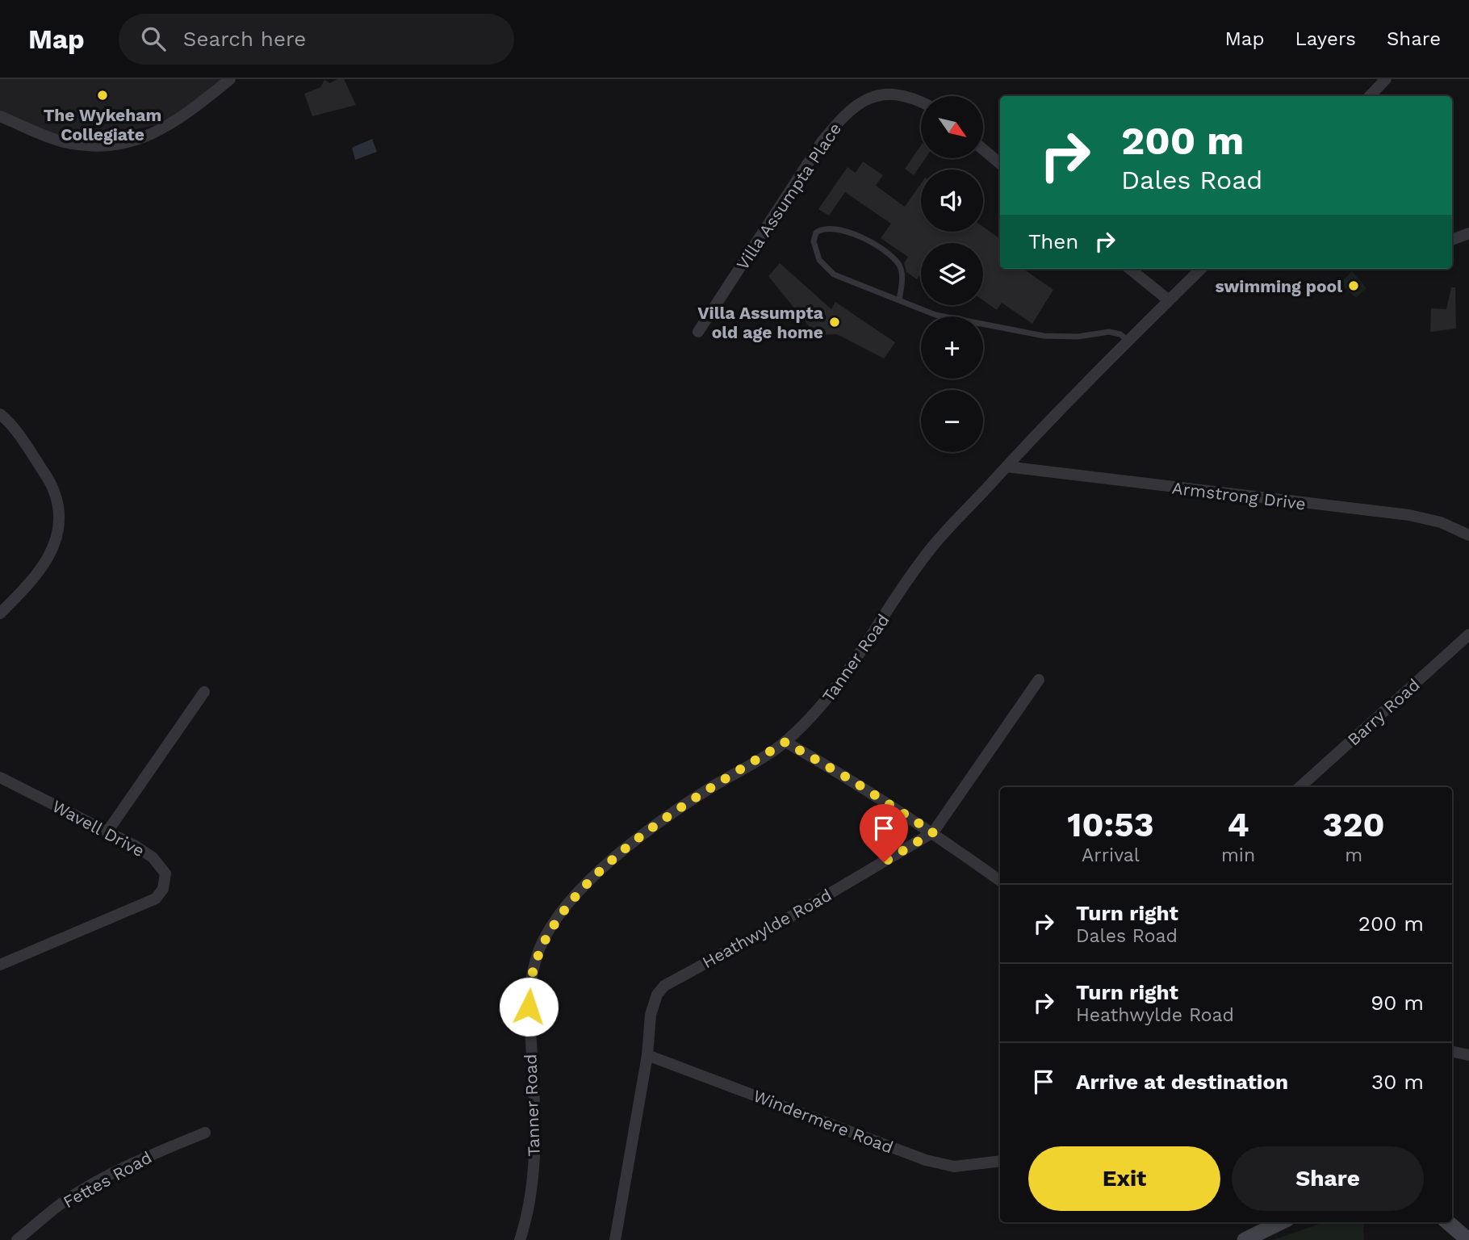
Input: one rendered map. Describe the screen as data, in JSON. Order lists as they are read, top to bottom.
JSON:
{
  "streets": {
    "street": [
      "Villa Assumpta Place",
      "Armstrong Drive",
      "Tanner Road",
      "Barry Road",
      "Wavell Drive",
      "Heathwylde Road",
      "Windermere Road",
      "Fettes Road"
    ]
  },
  "crossings": [
    ["Armstrong Drive", "Tanner Road"],
    ["Heathwylde Road", "Windermere Road"]
  ],
  "places": ["The Wykeham Collegiate", "swimming pool", "Villa Assumpta old age home"],
  "north": "bottom right",
  "page": {
    "header": "Map",
    "search": "Search here",
    "nav": ["Map", "Layers", "Share"],
    "map_buttons": ["+", "−"],
    "turn": ["200 m", "Dales Road"],
    "then": "Then",
    "eta": [
      "10:53",
      "Arrival",
      "4",
      "min",
      "320",
      "m"
    ],
    "list": [
      {
        "name": "Turn right",
        "note": "Dales Road",
        "value": "200 m"
      },
      {
        "name": "Turn right",
        "note": "Heathwylde Road",
        "value": "90 m"
      },
      {
        "name": "Arrive at destination",
        "value": "30 m"
      }
    ],
    "buttons": ["Exit", "Share"]
  }
}
